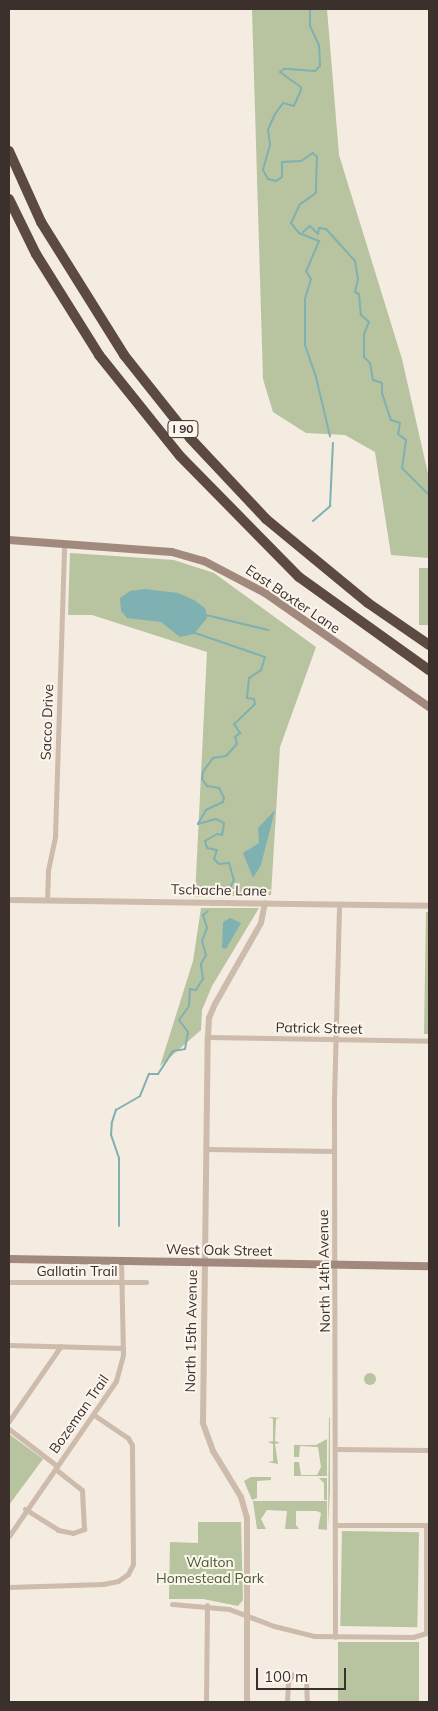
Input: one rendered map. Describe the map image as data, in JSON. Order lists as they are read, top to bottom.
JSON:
{
  "streets": {
    "highway": ["I 90"],
    "main road": ["East Baxter Lane", "West Oak Street"],
    "street": [
      "Sacco Drive",
      "Tschache Lane",
      "Patrick Street",
      "Gallatin Trail",
      "North 14th Avenue",
      "North 15th Avenue",
      "Bozeman Trail"
    ]
  },
  "crossings": [
    ["East Baxter Lane", "Sacco Drive"],
    ["Sacco Drive", "Tschache Lane"],
    ["Tschache Lane", "North 14th Avenue"],
    ["Tschache Lane", "North 15th Avenue"],
    ["Patrick Street", "North 14th Avenue"],
    ["Patrick Street", "North 15th Avenue"],
    ["West Oak Street", "North 14th Avenue"],
    ["West Oak Street", "North 15th Avenue"],
    ["West Oak Street", "Bozeman Trail"],
    ["Gallatin Trail", "Bozeman Trail"]
  ],
  "parks": ["Walton Homestead Park"],
  "scale_bar": "100 m"
}
